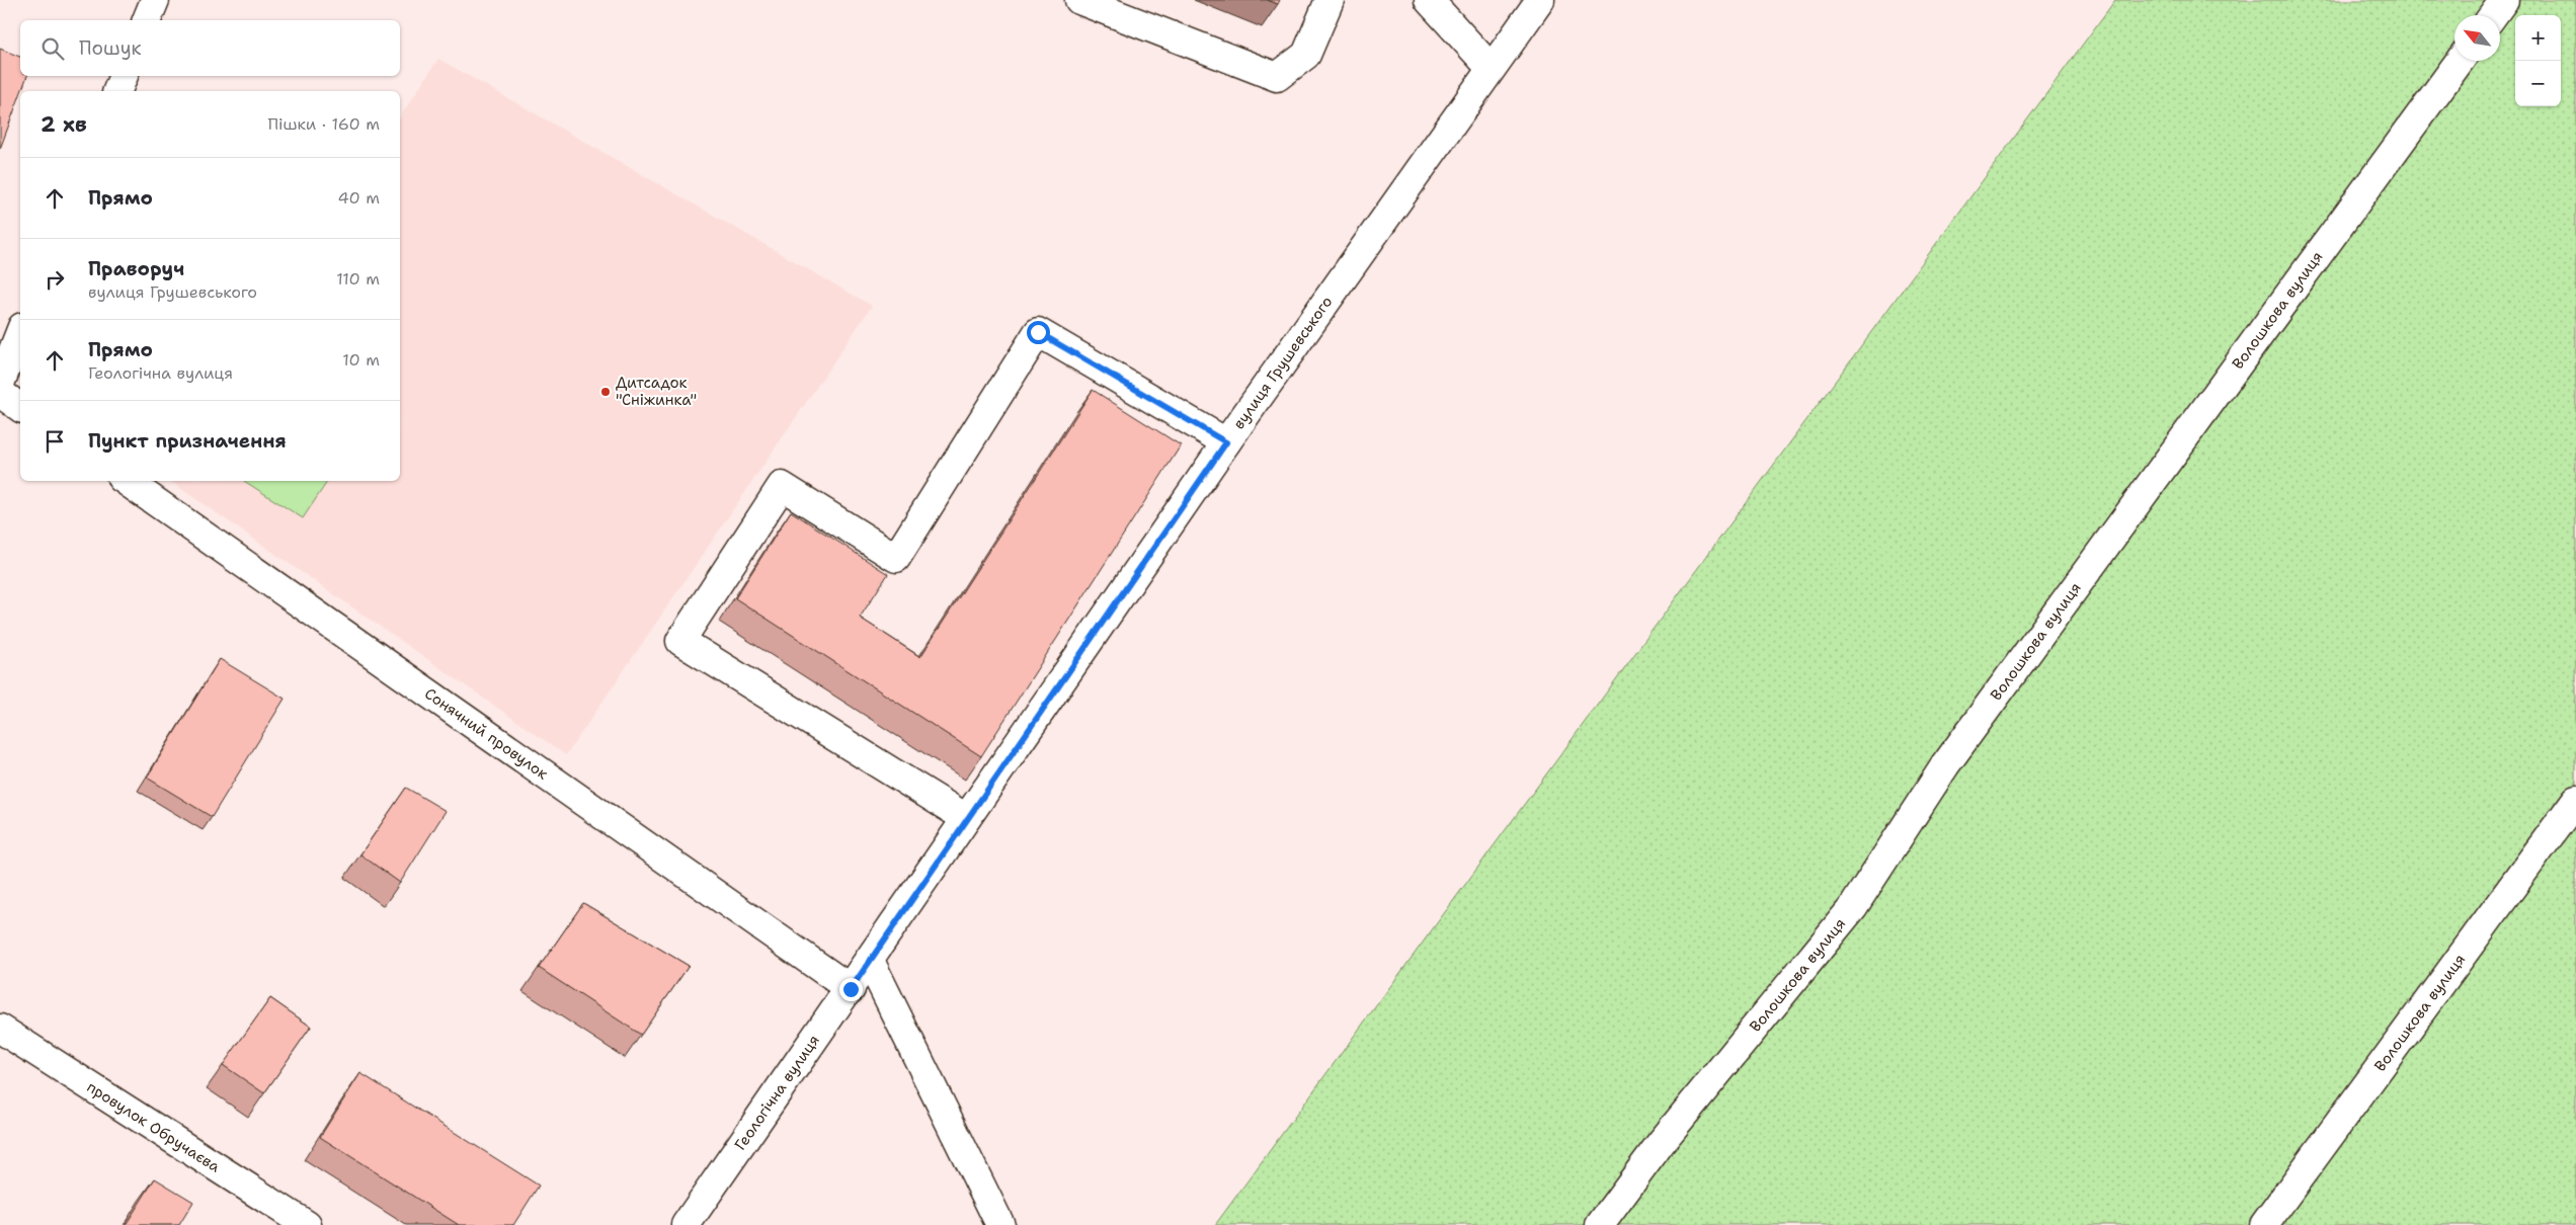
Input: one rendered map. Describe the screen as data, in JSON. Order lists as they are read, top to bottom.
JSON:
{
  "streets": {
    "street": [
      "Волошкова вулиця",
      "вулиця Грушевського",
      "Сонячний провулок",
      "Геологічна вулиця",
      "провулок Обручаєва"
    ]
  },
  "crossings": [
    ["вулиця Грушевського", "Геологічна вулиця"],
    ["Сонячний провулок", "Геологічна вулиця"]
  ],
  "places": ["Дитсадок \"Сніжинка\""],
  "north": "top left",
  "page": {
    "map_buttons": ["+", "−"],
    "search": "Пошук",
    "heading": ["2 хв", "Пішки · 160 m"],
    "list": [
      ["Прямо", "40 m"],
      ["Праворуч", "вулиця Грушевського", "110 m"],
      ["Прямо", "Геологічна вулиця", "10 m"],
      "Пункт призначення"
    ]
  }
}
